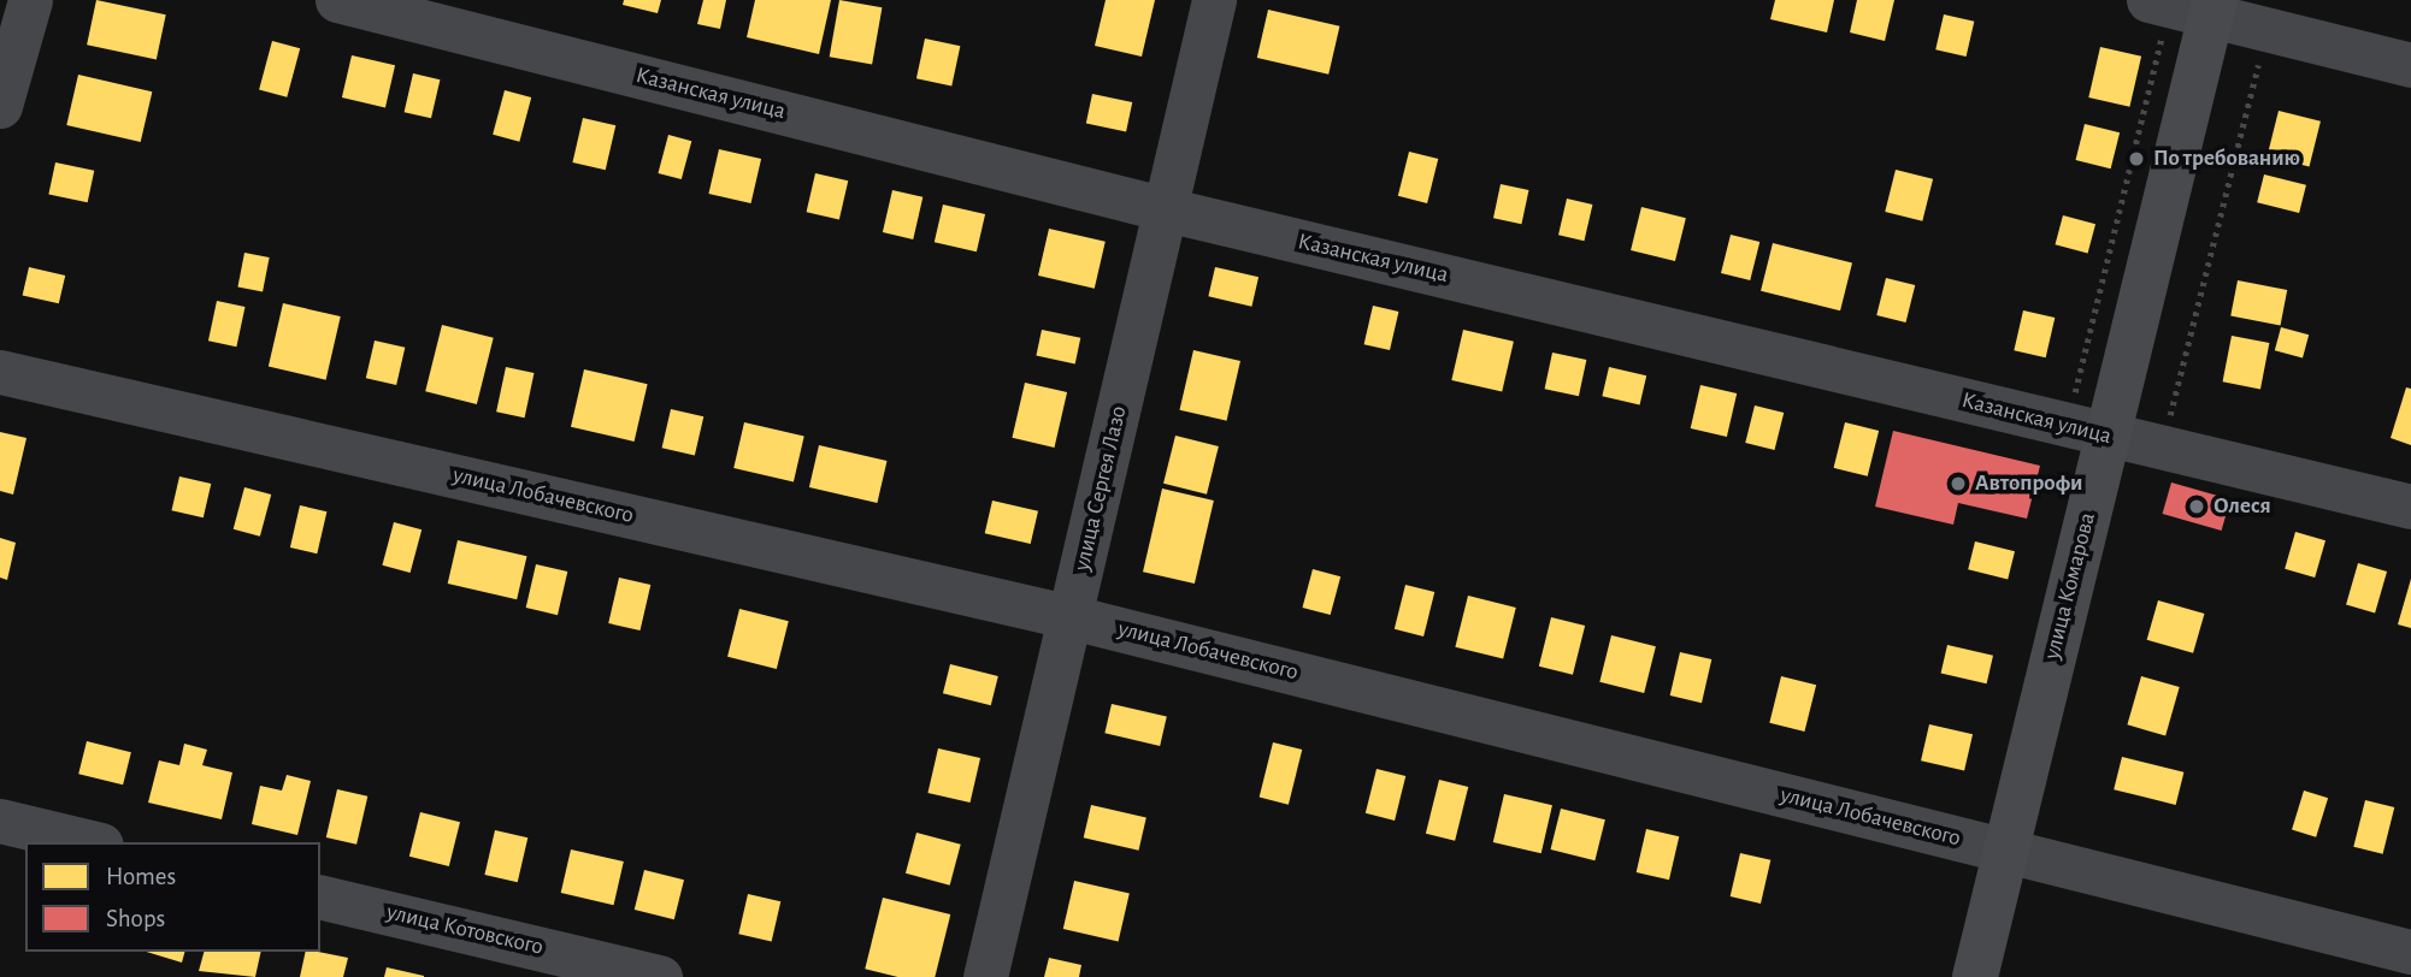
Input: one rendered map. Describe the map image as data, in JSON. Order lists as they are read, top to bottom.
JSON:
{
  "streets": {
    "main road": ["улица Комарова"],
    "street": [
      "Казанская улица",
      "улица Сергея Лазо",
      "улица Лобачевского",
      "улица Котовского"
    ]
  },
  "crossings": [
    ["Казанская улица", "улица Сергея Лазо"],
    ["Казанская улица", "улица Комарова"],
    ["улица Сергея Лазо", "улица Лобачевского"],
    ["улица Лобачевского", "улица Комарова"]
  ],
  "places": ["По требованию", "Автопрофи", "Олеся"],
  "legend": ["Homes", "Shops"]
}
